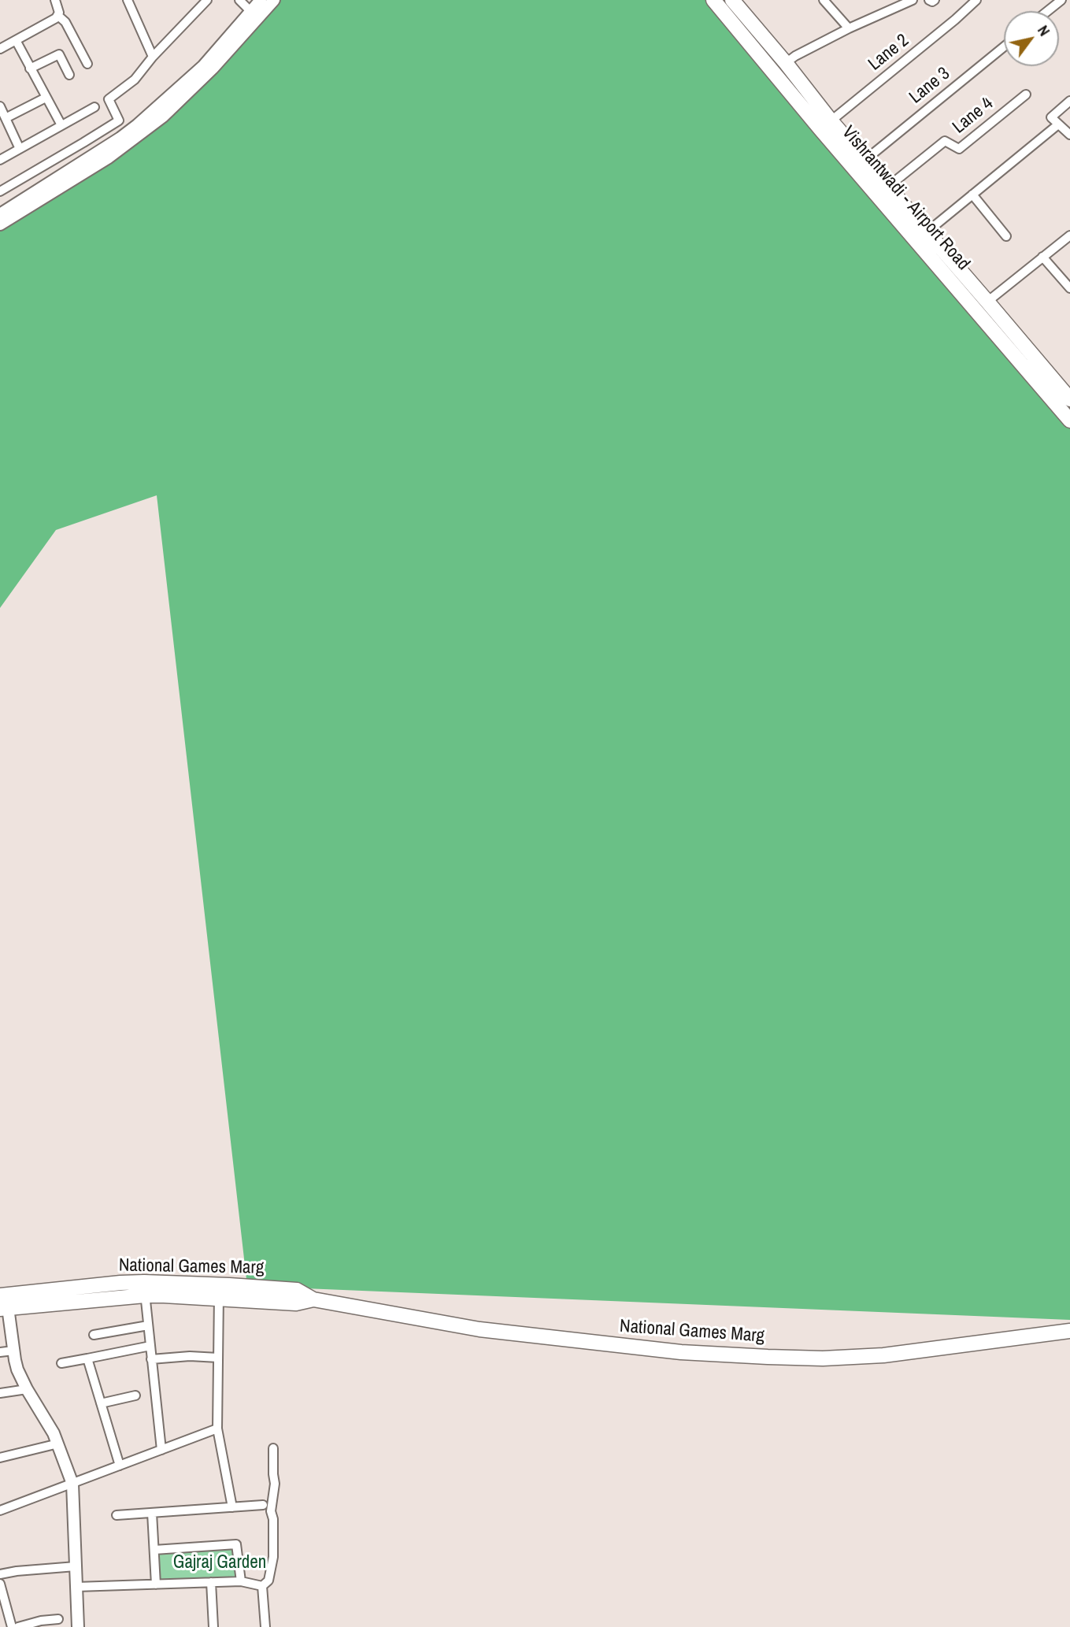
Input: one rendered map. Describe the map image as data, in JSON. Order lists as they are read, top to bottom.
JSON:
{
  "streets": {
    "main road": ["Vishrantwadi - Airport Road", "National Games Marg"],
    "street": ["Lane 2", "Lane 3", "Lane 4"]
  },
  "crossings": [
    ["Lane 2", "Vishrantwadi - Airport Road"],
    ["Lane 3", "Vishrantwadi - Airport Road"],
    ["Lane 4", "Vishrantwadi - Airport Road"]
  ],
  "parks": ["Gajraj Garden"],
  "north": "top right"
}
